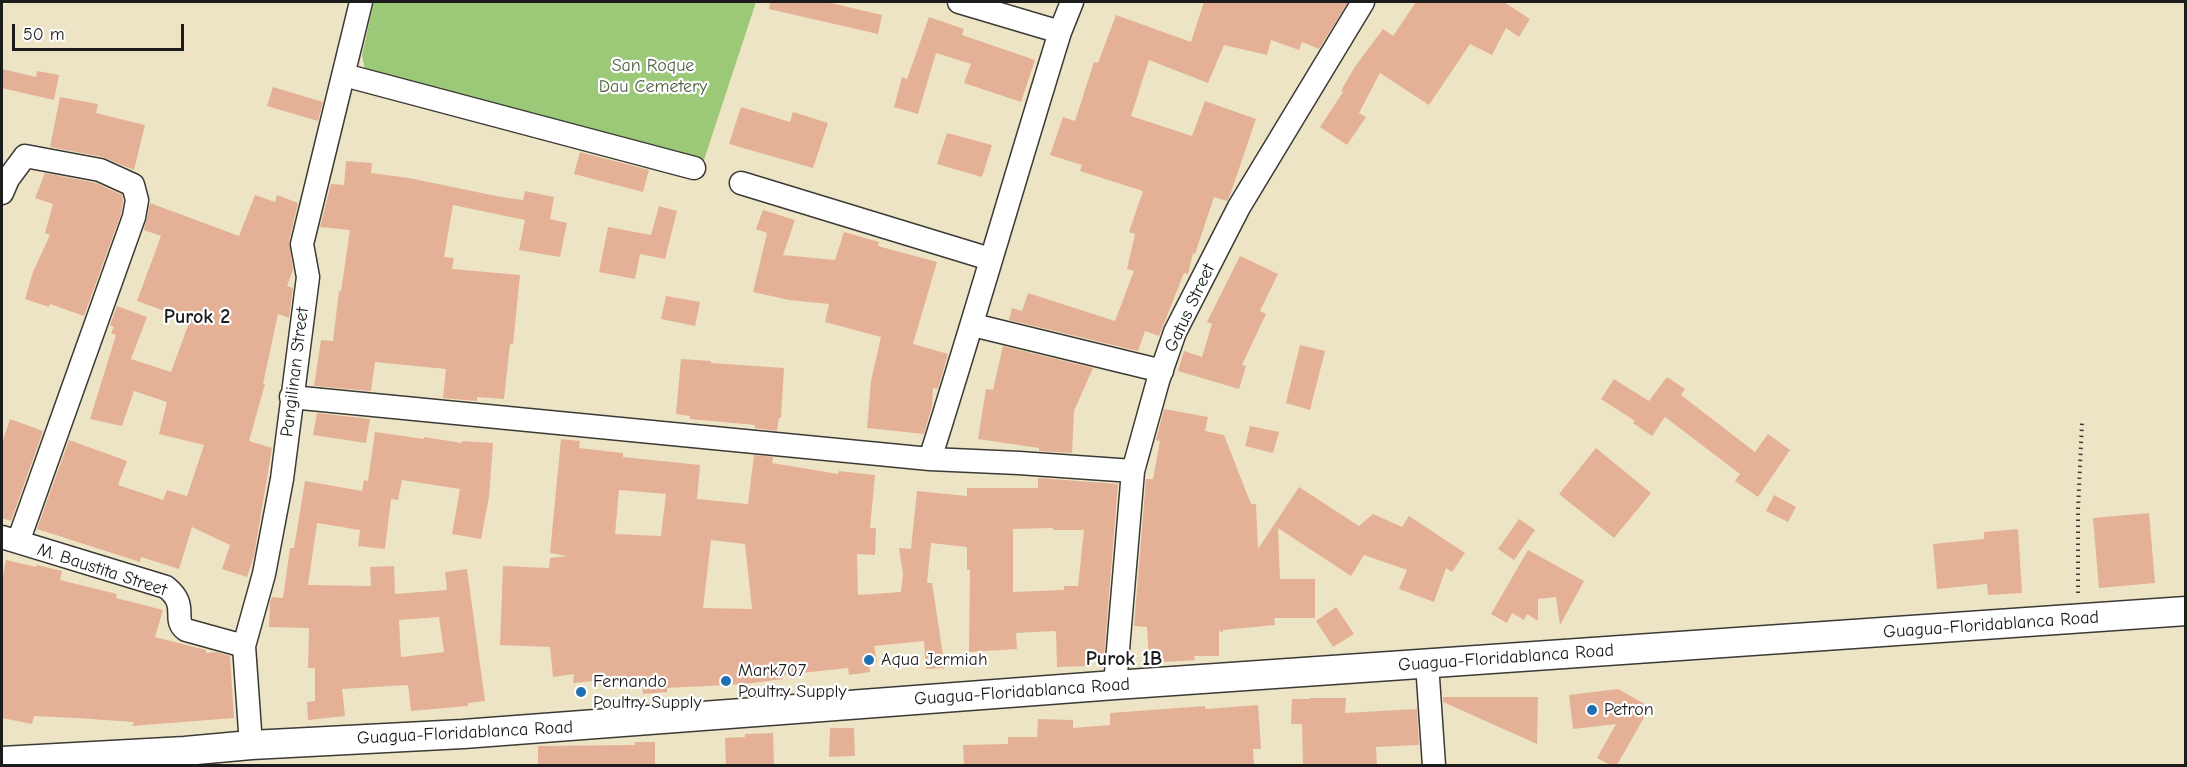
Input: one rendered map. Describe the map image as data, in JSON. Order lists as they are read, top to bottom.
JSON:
{
  "streets": {
    "main road": ["Guagua-Floridablanca Road"],
    "street": ["Gatus Street", "Pangilinan Street", "M. Baustita Street"]
  },
  "crossings": [
    ["Gatus Street", "Guagua-Floridablanca Road"],
    ["Pangilinan Street", "M. Baustita Street"],
    ["Pangilinan Street", "Guagua-Floridablanca Road"]
  ],
  "districts": ["Purok 2", "Purok 1B"],
  "parks": ["San Roque Dau Cemetery"],
  "places": [
    "Aqua Jermiah",
    "Mark707 Poultry Supply",
    "Fernando Poultry Supply",
    "Petron"
  ],
  "scale_bar": "50 m"
}
